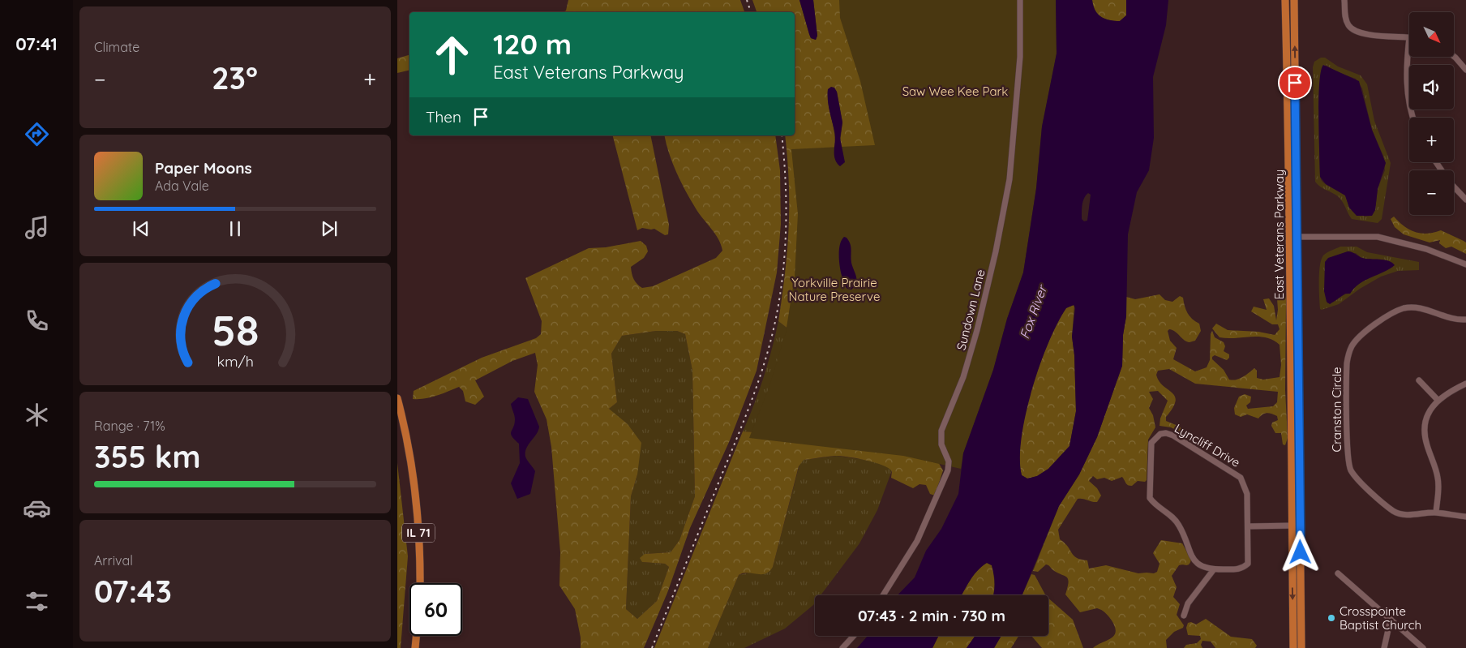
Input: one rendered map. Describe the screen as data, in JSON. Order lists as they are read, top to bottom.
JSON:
{
  "streets": {
    "main road": ["East Veterans Parkway", "IL 71"],
    "street": ["Sundown Lane", "Cranston Circle", "Lyncliff Drive"]
  },
  "water": ["Fox River"],
  "parks": ["Saw Wee Kee Park", "Yorkville Prairie Nature Preserve"],
  "places": ["Crosspointe Baptist Church"],
  "north": "bottom right",
  "page": {
    "tabs": "07:41",
    "tile": [
      "Climate",
      ["Range · 71%", "355 km"],
      ["Arrival", "07:43"]
    ],
    "map_buttons": ["+", "−"],
    "turn": ["120 m", "East Veterans Parkway"],
    "heat": ["−", "23°", "+"],
    "then": "Then",
    "song": ["Paper Moons", "Ada Vale"],
    "limit": "60",
    "trip": "07:43 · 2 min · 730 m",
    "gauge": ["58", "km/h"]
  }
}
